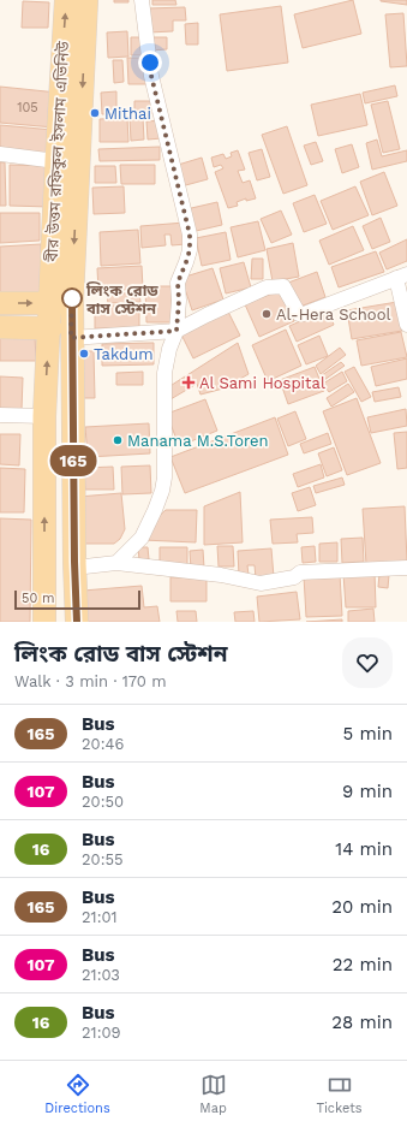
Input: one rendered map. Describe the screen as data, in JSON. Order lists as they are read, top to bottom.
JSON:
{
  "streets": {
    "main road": ["বীর উত্তম রফিকুল ইসলাম এভিনিউ"]
  },
  "places": {
    "other": [
      "Mithai",
      "লিংক রোড বাস স্টেশন",
      "Al-Hera School",
      "Takdum",
      "Manama M.S.Toren"
    ],
    "health": ["Al Sami Hospital"]
  },
  "lines": ["bus line 165"],
  "house_numbers": ["105"],
  "scale_bar": "50 m",
  "page": {
    "on_map": "165",
    "scale": "50 m",
    "heading": ["লিংক রোড বাস স্টেশন", "Walk · 3 min · 170 m"],
    "list": [
      {
        "mark": "165",
        "name": "Bus",
        "note": "20:46",
        "value": "5 min"
      },
      {
        "mark": "107",
        "name": "Bus",
        "note": "20:50",
        "value": "9 min"
      },
      {
        "mark": "16",
        "name": "Bus",
        "note": "20:55",
        "value": "14 min"
      },
      {
        "mark": "165",
        "name": "Bus",
        "note": "21:01",
        "value": "20 min"
      },
      {
        "mark": "107",
        "name": "Bus",
        "note": "21:03",
        "value": "22 min"
      },
      {
        "mark": "16",
        "name": "Bus",
        "note": "21:09",
        "value": "28 min"
      }
    ],
    "tabs": ["Directions", "Map", "Tickets"]
  }
}
